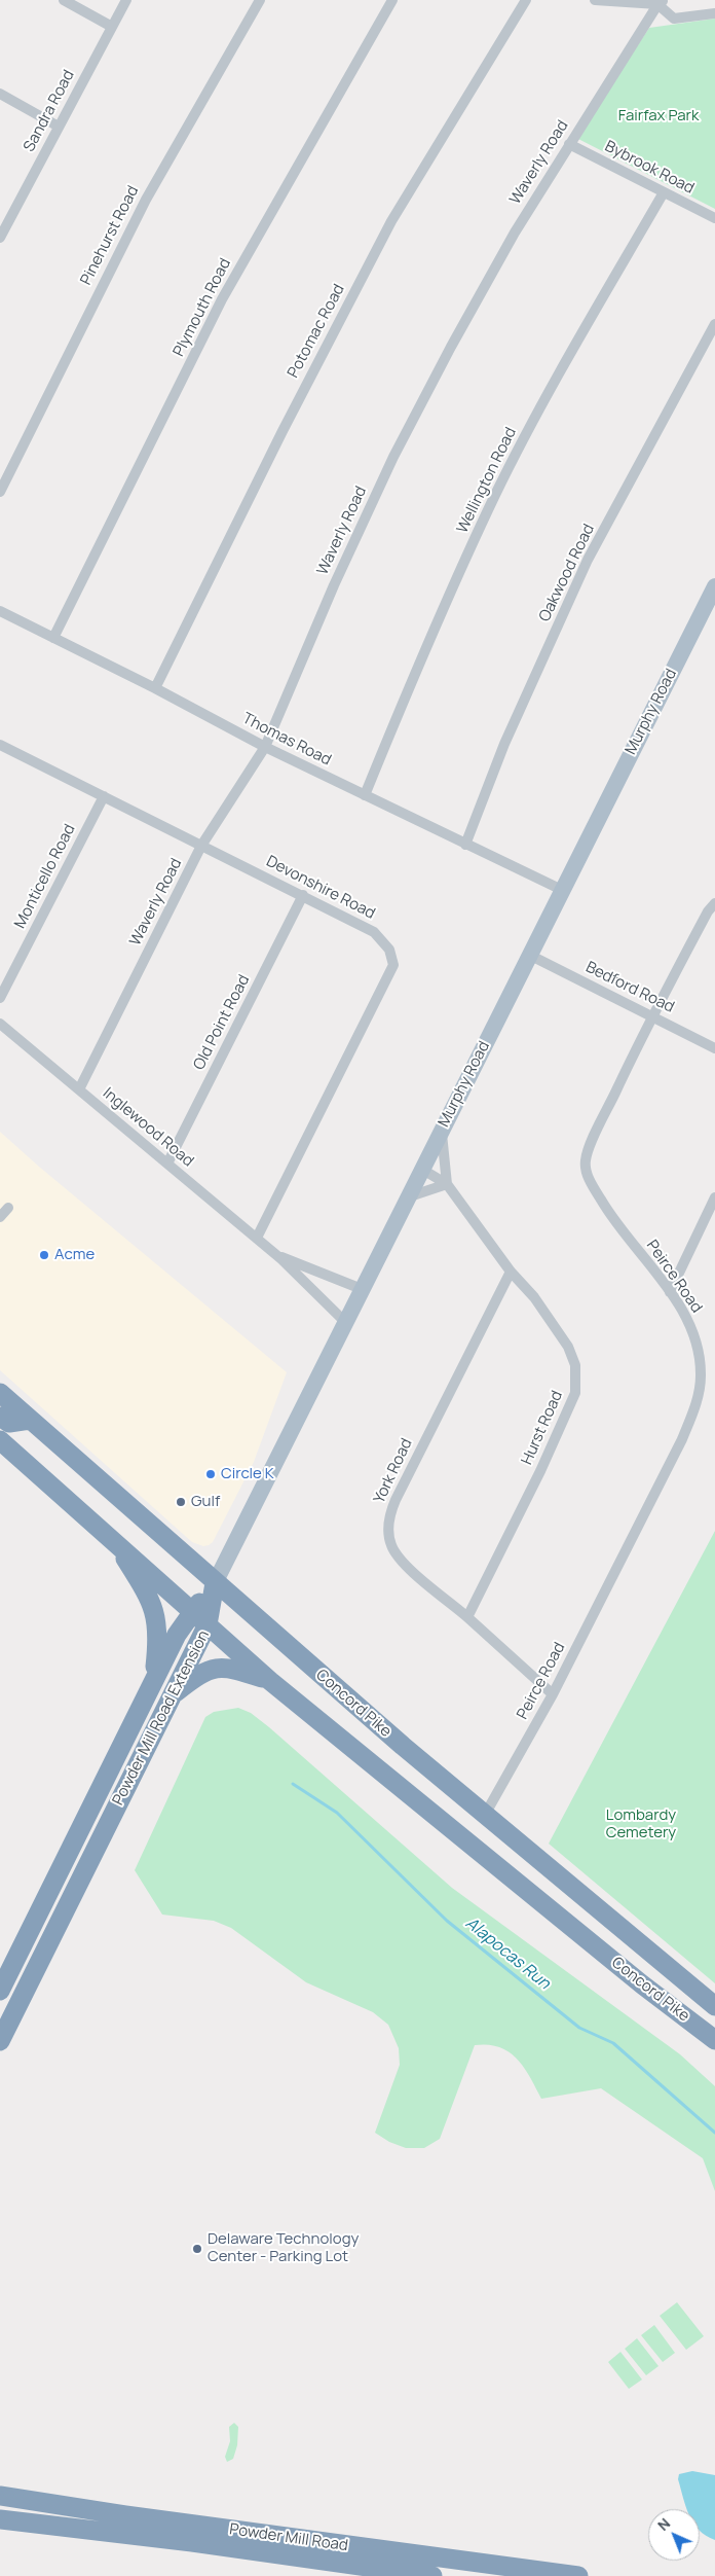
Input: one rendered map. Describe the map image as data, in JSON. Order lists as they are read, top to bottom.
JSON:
{
  "streets": {
    "highway": ["Concord Pike", "Powder Mill Road Extension", "Powder Mill Road"],
    "main road": ["Murphy Road"],
    "street": [
      "Sandra Road",
      "Waverly Road",
      "Bybrook Road",
      "Pinehurst Road",
      "Plymouth Road",
      "Potomac Road",
      "Wellington Road",
      "Oakwood Road",
      "Thomas Road",
      "Monticello Road",
      "Devonshire Road",
      "Bedford Road",
      "Old Point Road",
      "Inglewood Road",
      "Peirce Road",
      "Hurst Road",
      "York Road"
    ]
  },
  "crossings": [
    ["Waverly Road", "Bybrook Road"],
    ["Waverly Road", "Thomas Road"],
    ["Waverly Road", "Devonshire Road"],
    ["Waverly Road", "Inglewood Road"],
    ["Bybrook Road", "Wellington Road"],
    ["Plymouth Road", "Thomas Road"],
    ["Potomac Road", "Thomas Road"],
    ["Wellington Road", "Thomas Road"],
    ["Oakwood Road", "Thomas Road"],
    ["Murphy Road", "Thomas Road"],
    ["Murphy Road", "Bedford Road"],
    ["Murphy Road", "Inglewood Road"],
    ["Murphy Road", "Hurst Road"],
    ["Murphy Road", "Concord Pike"],
    ["Murphy Road", "Powder Mill Road Extension"],
    ["Monticello Road", "Devonshire Road"],
    ["Devonshire Road", "Old Point Road"],
    ["Devonshire Road", "Inglewood Road"],
    ["Bedford Road", "Peirce Road"],
    ["Old Point Road", "Inglewood Road"],
    ["Peirce Road", "York Road"],
    ["Peirce Road", "Concord Pike"],
    ["Hurst Road", "York Road"],
    ["Concord Pike", "Powder Mill Road Extension"]
  ],
  "water": ["Alapocas Run"],
  "parks": ["Fairfax Park", "Lombardy Cemetery"],
  "places": [
    "Acme",
    "Circle K",
    "Gulf",
    "Delaware Technology Center - Parking Lot"
  ],
  "north": "top left"
}
